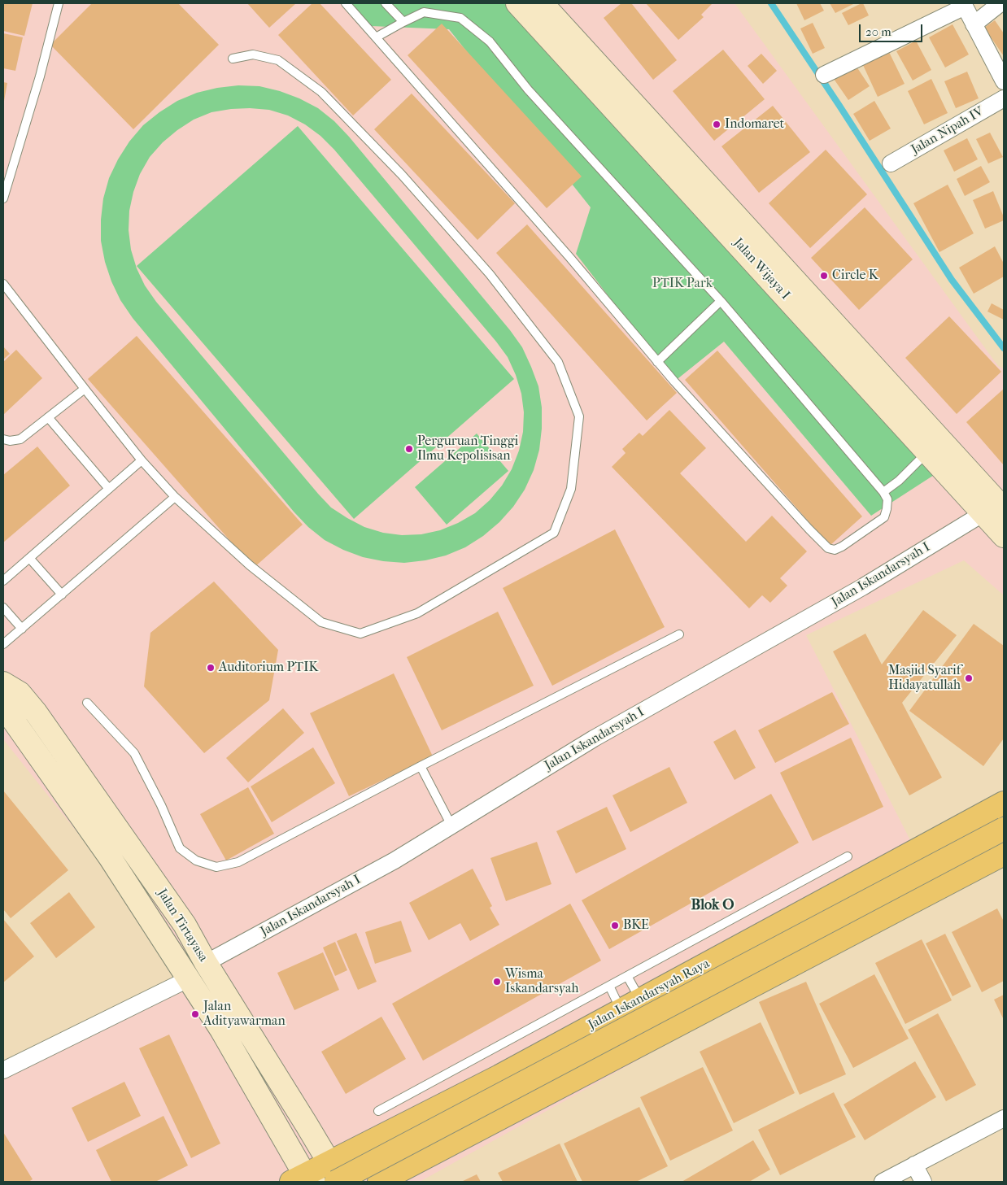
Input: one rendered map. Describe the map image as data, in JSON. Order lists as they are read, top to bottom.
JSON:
{
  "streets": {
    "main road": ["Jalan Wijaya I", "Jalan Tirtayasa", "Jalan Iskandarsyah Raya"],
    "street": ["Jalan Nipah IV", "Jalan Iskandarsyah I"]
  },
  "crossings": [
    ["Jalan Wijaya I", "Jalan Iskandarsyah I"],
    ["Jalan Iskandarsyah I", "Jalan Tirtayasa"],
    ["Jalan Tirtayasa", "Jalan Iskandarsyah Raya"]
  ],
  "districts": ["Blok O"],
  "parks": ["PTIK Park"],
  "places": [
    "Indomaret",
    "Circle K",
    "Perguruan Tinggi Ilmu Kepolisisan",
    "Auditorium PTIK",
    "Masjid Syarif Hidayatullah",
    "BKE",
    "Wisma Iskandarsyah",
    "Jalan Adityawarman"
  ],
  "scale_bar": "20 m"
}
